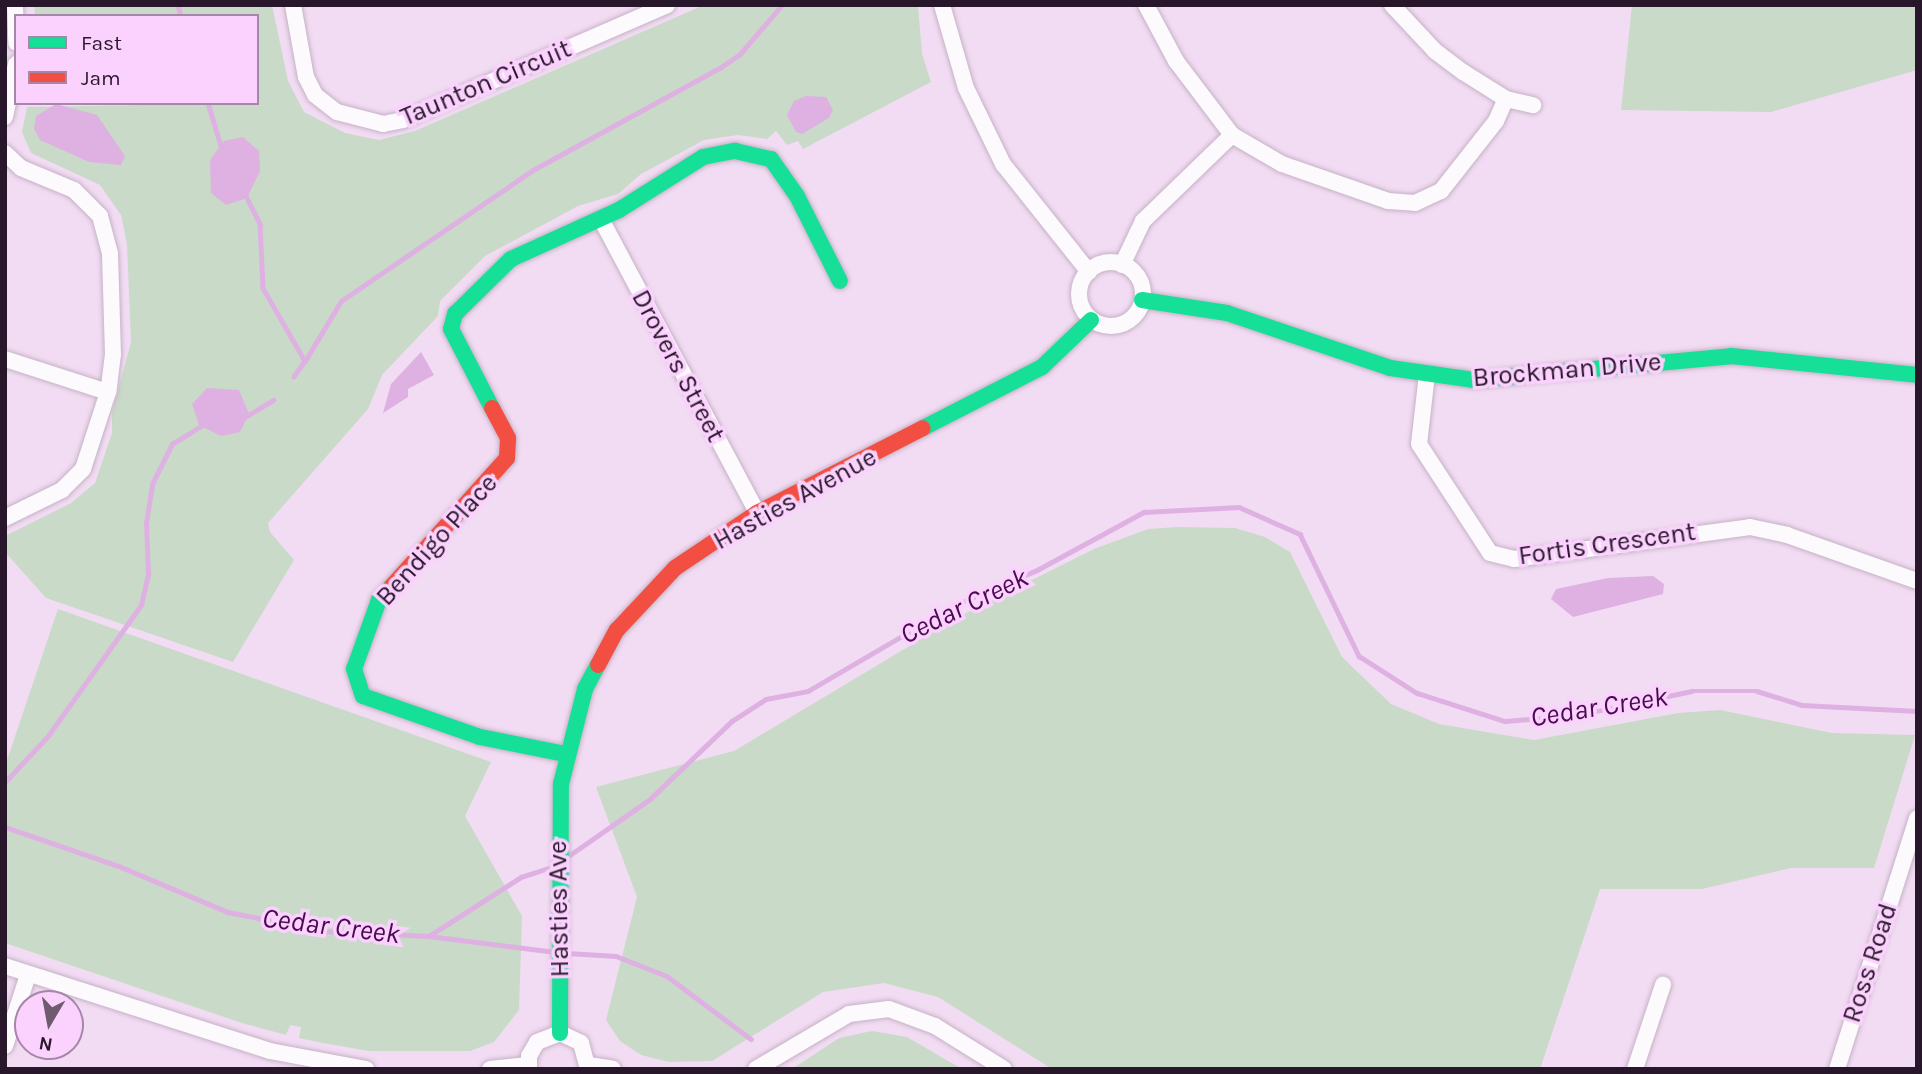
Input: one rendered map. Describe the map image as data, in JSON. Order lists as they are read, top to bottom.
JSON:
{
  "streets": {
    "street": [
      "Taunton Circuit",
      "Drovers Street",
      "Brockman Drive",
      "Hasties Avenue",
      "Bendigo Place",
      "Fortis Crescent",
      "Hasties Ave",
      "Ross Road"
    ]
  },
  "crossings": [
    ["Drovers Street", "Hasties Avenue"],
    ["Drovers Street", "Bendigo Place"],
    ["Brockman Drive", "Hasties Avenue"],
    ["Brockman Drive", "Fortis Crescent"],
    ["Hasties Avenue", "Bendigo Place"],
    ["Hasties Avenue", "Hasties Ave"]
  ],
  "water": ["Cedar Creek"],
  "legend": ["Fast", "Jam"],
  "north": "bottom"
}
